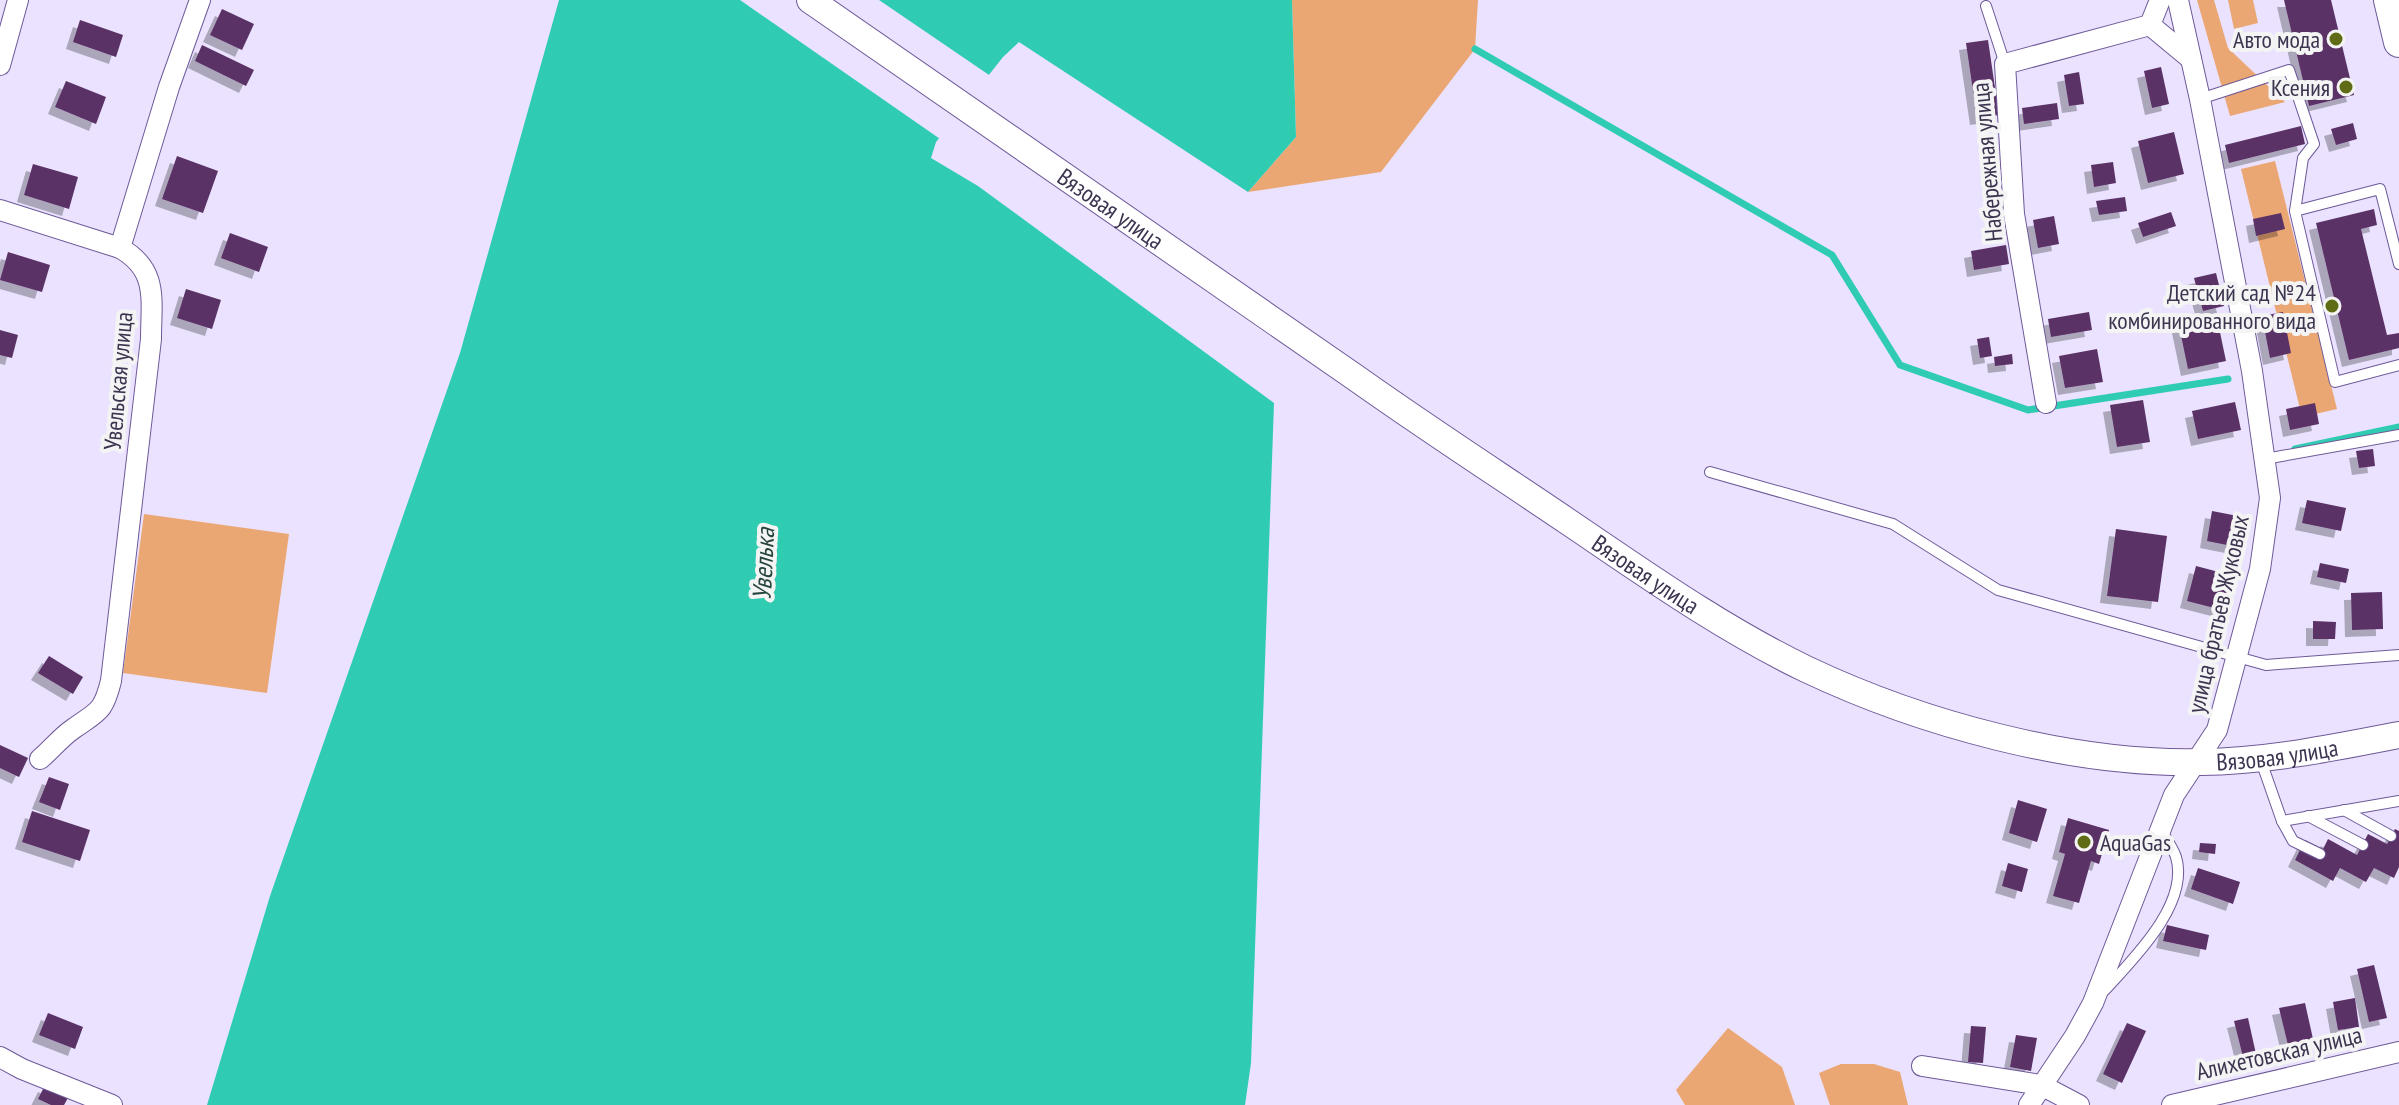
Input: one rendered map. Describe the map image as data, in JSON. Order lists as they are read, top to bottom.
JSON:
{
  "streets": {
    "street": [
      "Набережная улица",
      "Вязовая улица",
      "Увельская улица",
      "улица братьев Жуковых",
      "Алихетовская улица"
    ]
  },
  "crossings": [
    ["Вязовая улица", "улица братьев Жуковых"]
  ],
  "water": ["Увелька"],
  "places": [
    "Авто мода",
    "Ксения",
    "Детский сад №24 комбинированного вида",
    "AquaGas"
  ]
}
